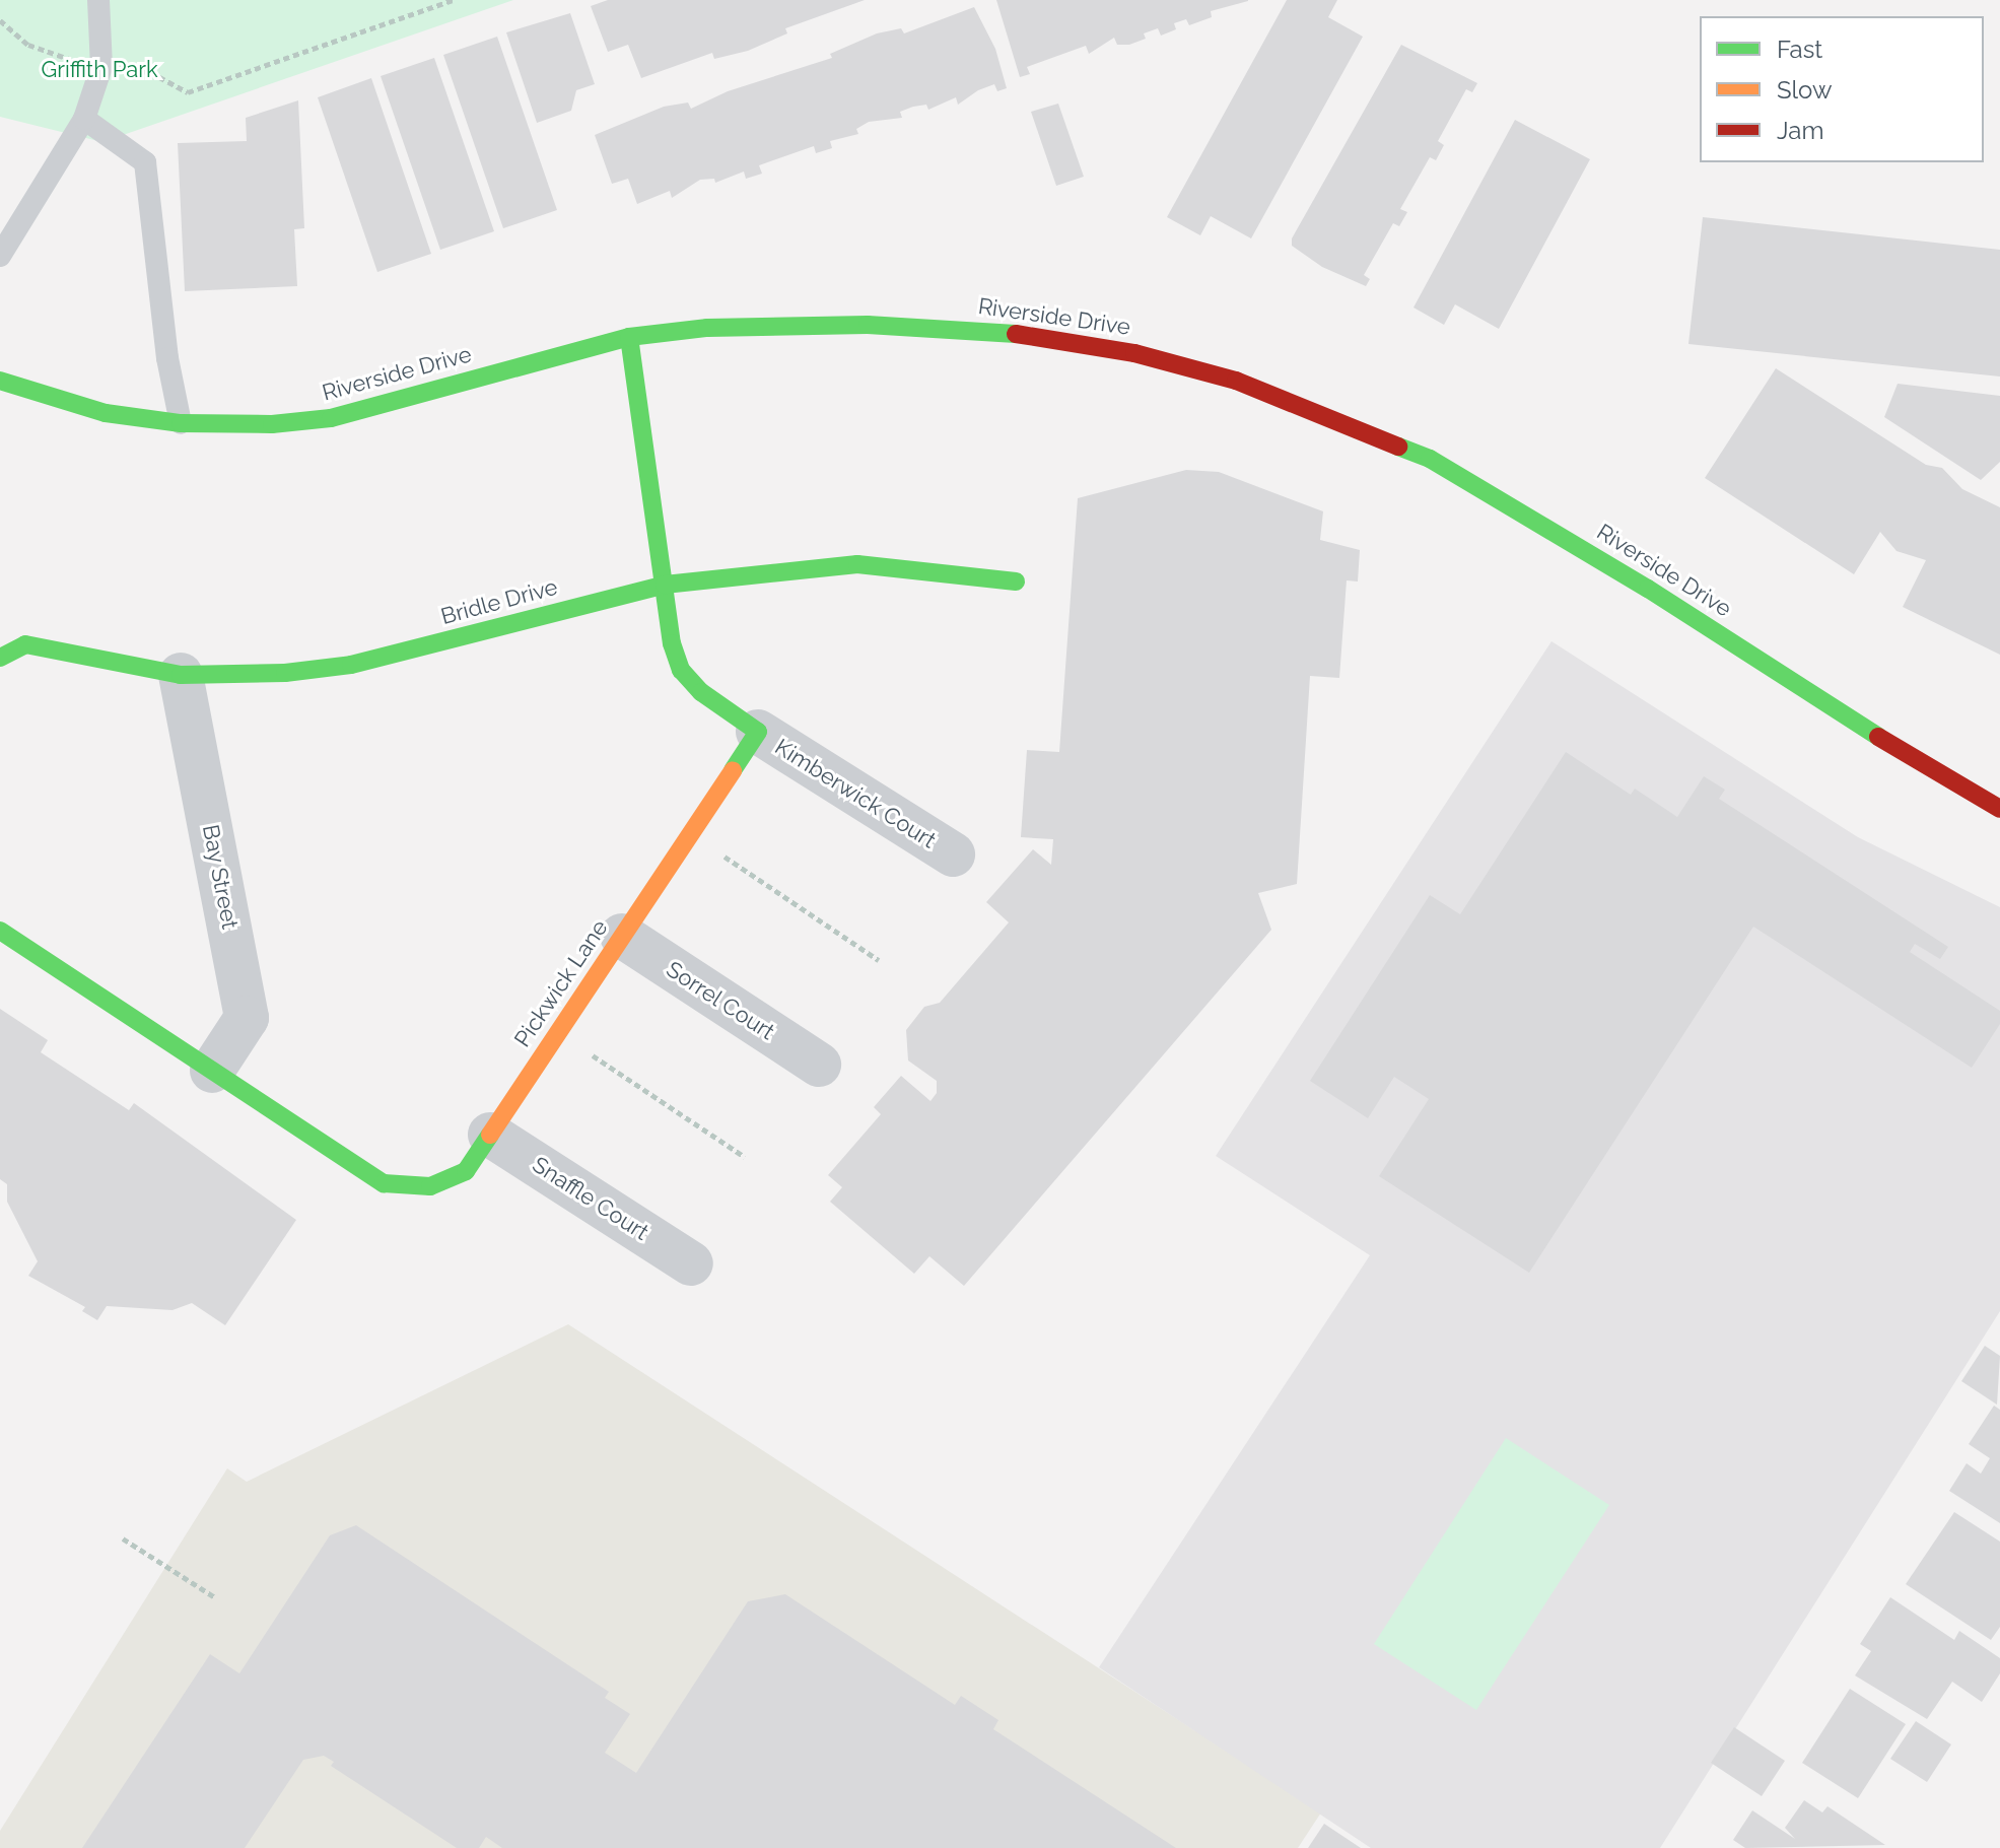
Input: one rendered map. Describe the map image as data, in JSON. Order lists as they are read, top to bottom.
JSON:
{
  "streets": {
    "street": [
      "Riverside Drive",
      "Bridle Drive",
      "Kimberwick Court",
      "Bay Street",
      "Pickwick Lane",
      "Sorrel Court",
      "Snaffle Court"
    ]
  },
  "crossings": [
    ["Bridle Drive", "Bay Street"],
    ["Kimberwick Court", "Pickwick Lane"],
    ["Bay Street", "Pickwick Lane"],
    ["Pickwick Lane", "Sorrel Court"],
    ["Pickwick Lane", "Snaffle Court"]
  ],
  "parks": ["Griffith Park"],
  "legend": ["Fast", "Slow", "Jam"]
}
